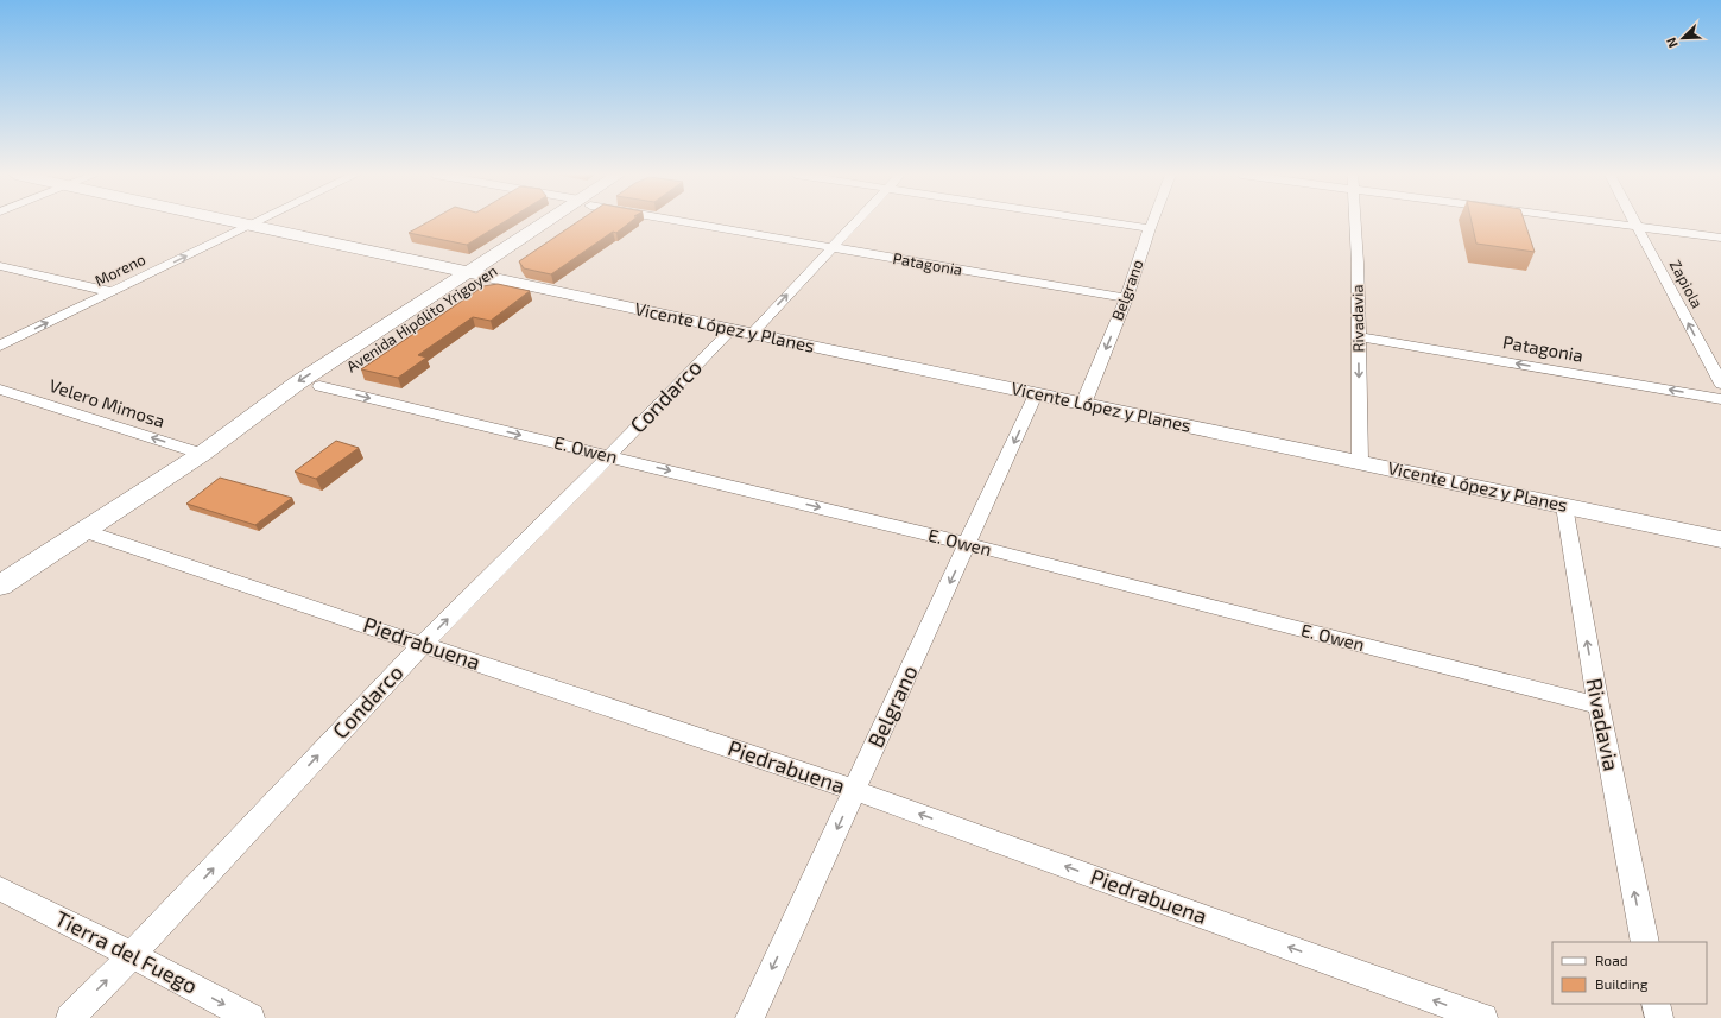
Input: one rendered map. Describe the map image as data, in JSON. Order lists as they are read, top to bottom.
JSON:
{
  "streets": {
    "street": [
      "Patagonia",
      "Moreno",
      "Zapiola",
      "Belgrano",
      "Avenida Hipólito Yrigoyen",
      "Rivadavia",
      "Vicente López y Planes",
      "Condarco",
      "Velero Mimosa",
      "E. Owen",
      "Piedrabuena",
      "Tierra del Fuego"
    ]
  },
  "crossings": [
    ["Patagonia", "Belgrano"],
    ["Patagonia", "Rivadavia"],
    ["Moreno", "Vicente López y Planes"],
    ["Belgrano", "Vicente López y Planes"],
    ["Belgrano", "E. Owen"],
    ["Belgrano", "Piedrabuena"],
    ["Avenida Hipólito Yrigoyen", "Vicente López y Planes"],
    ["Avenida Hipólito Yrigoyen", "Velero Mimosa"],
    ["Avenida Hipólito Yrigoyen", "E. Owen"],
    ["Avenida Hipólito Yrigoyen", "Piedrabuena"],
    ["Rivadavia", "Vicente López y Planes"],
    ["Rivadavia", "E. Owen"],
    ["Vicente López y Planes", "Condarco"],
    ["Condarco", "E. Owen"],
    ["Condarco", "Piedrabuena"],
    ["Condarco", "Tierra del Fuego"]
  ],
  "one_way": [
    "Moreno",
    "Zapiola",
    "Belgrano",
    "Condarco",
    "E. Owen",
    "Piedrabuena",
    "Tierra del Fuego"
  ],
  "legend": ["Road", "Building"],
  "north": "bottom left"
}
